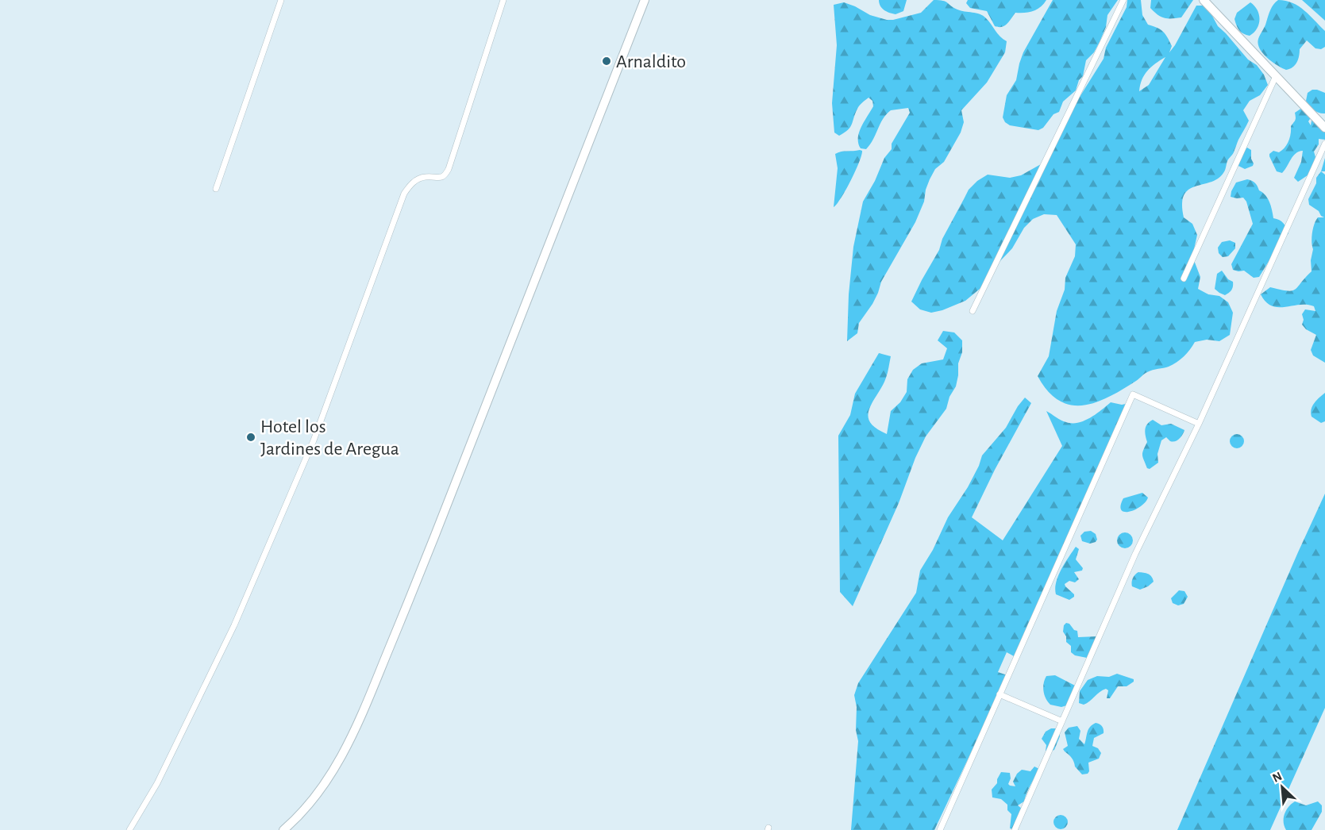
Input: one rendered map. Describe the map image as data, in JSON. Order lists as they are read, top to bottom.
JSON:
{
  "places": ["Arnaldito", "Hotel los Jardines de Aregua"],
  "north": "top left"
}
